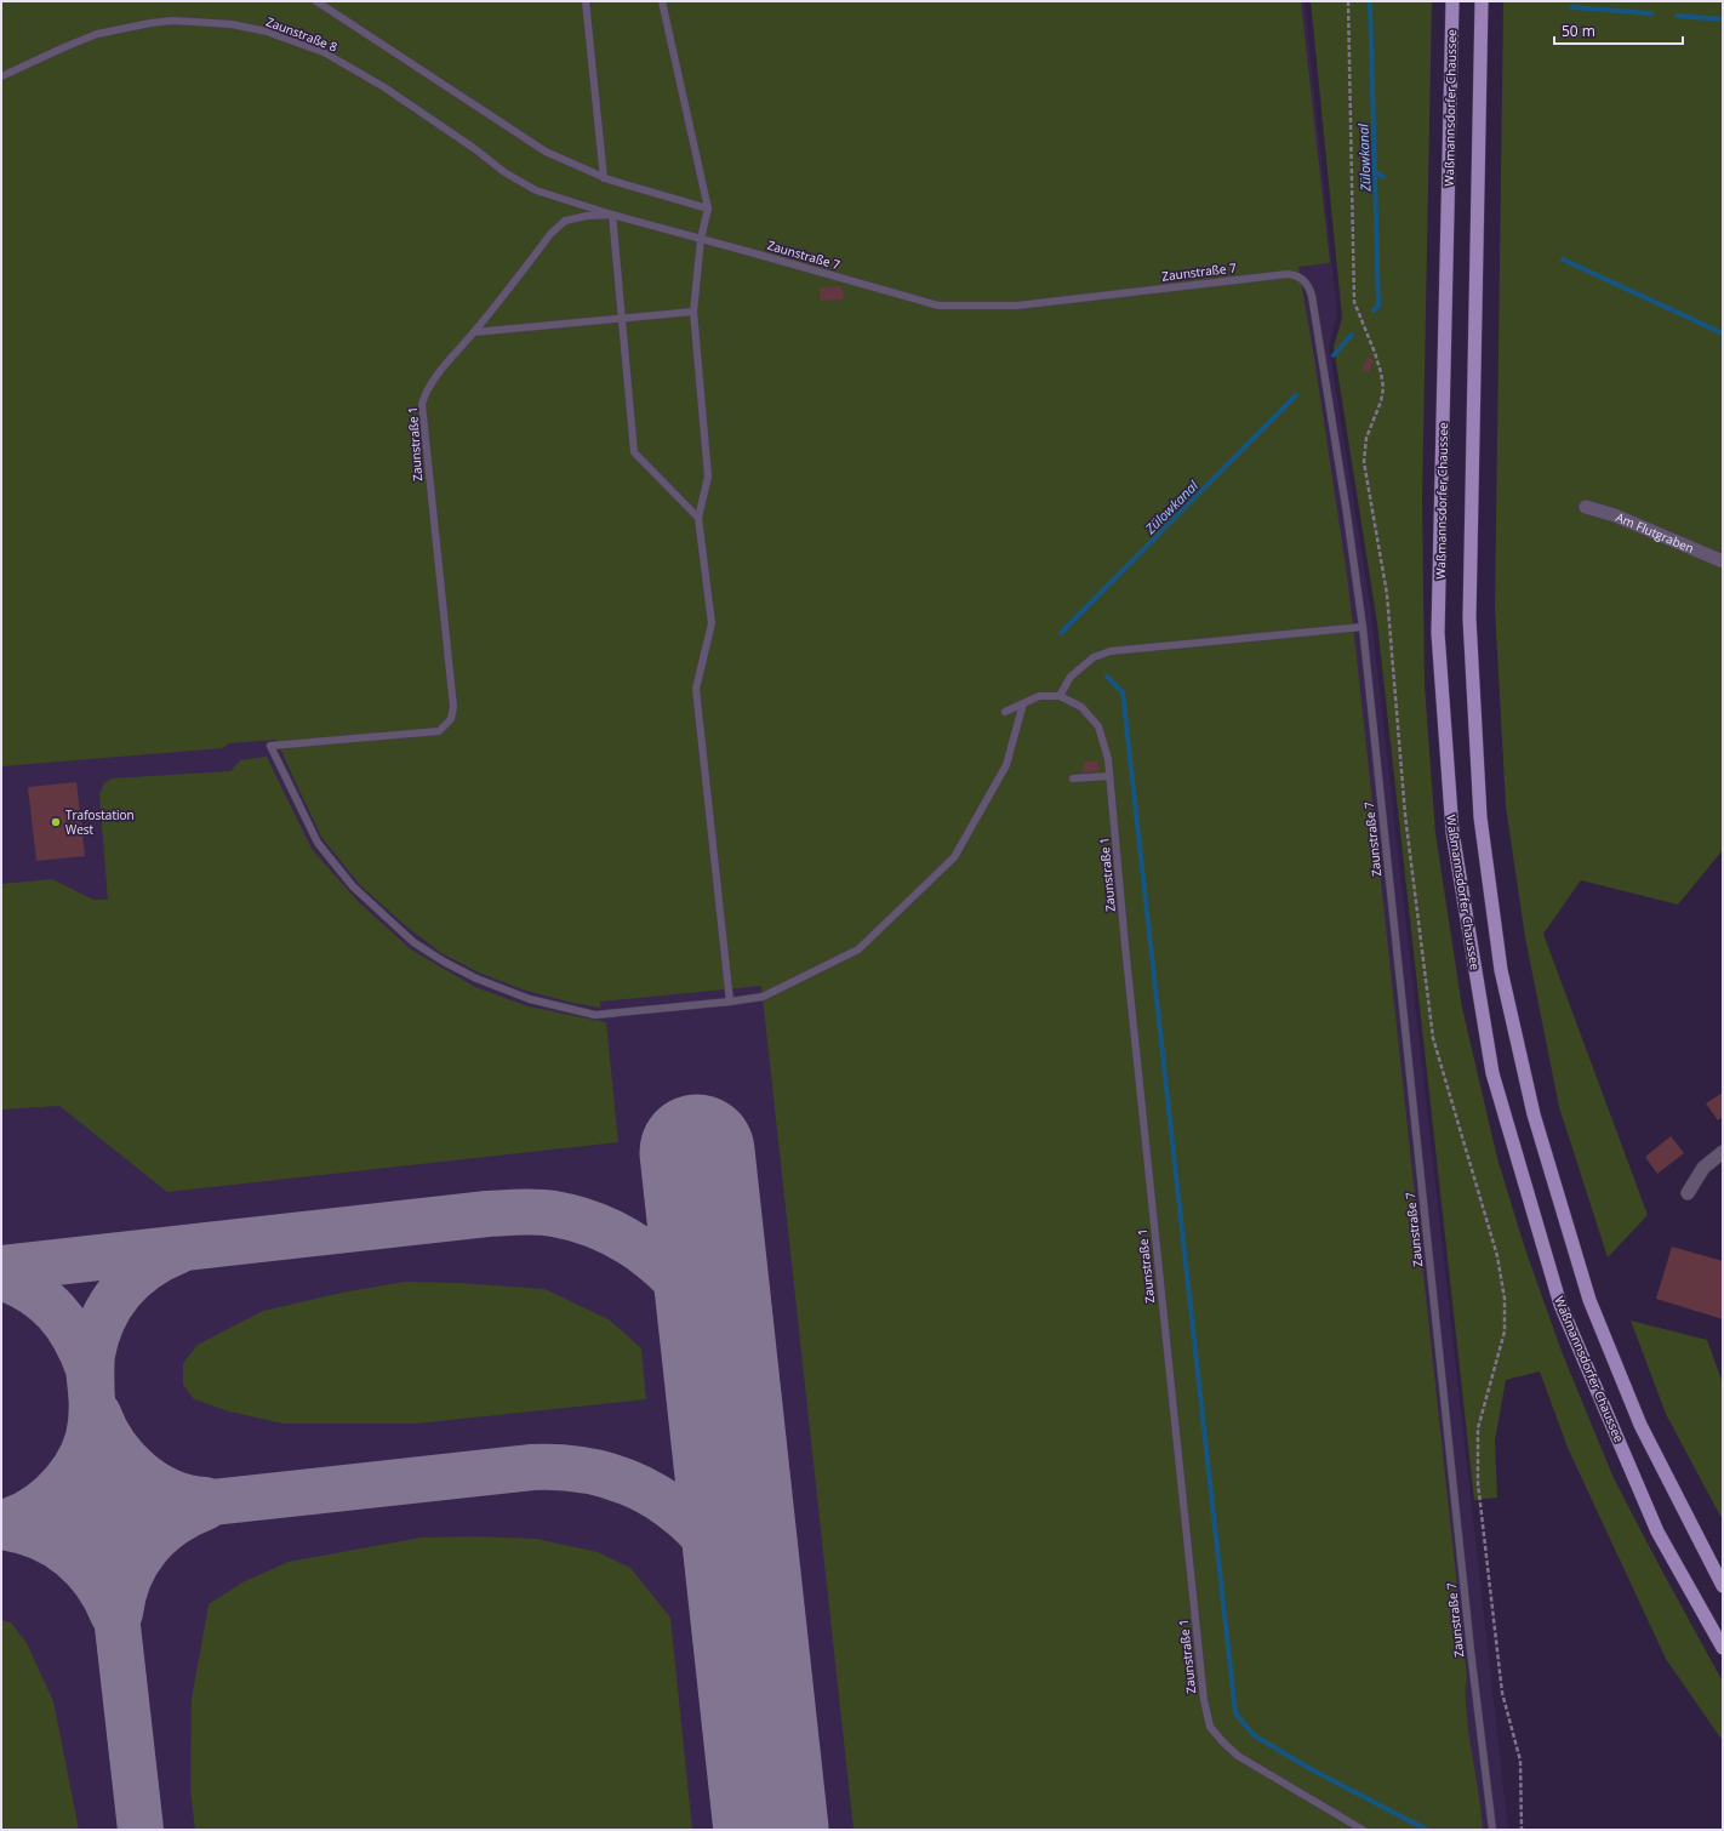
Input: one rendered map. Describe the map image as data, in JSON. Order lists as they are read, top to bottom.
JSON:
{
  "streets": {
    "main road": ["Waßmannsdorfer Chaussee"],
    "street": ["Am Flutgraben"],
    "lane": ["Zaunstraße 8", "Zaunstraße 7", "Zaunstraße 1"]
  },
  "crossings": [
    ["Zaunstraße 8", "Zaunstraße 1"],
    ["Zaunstraße 7", "Zaunstraße 1"]
  ],
  "water": ["Zülowkanal"],
  "places": ["Trafostation West"],
  "scale_bar": "50 m"
}
